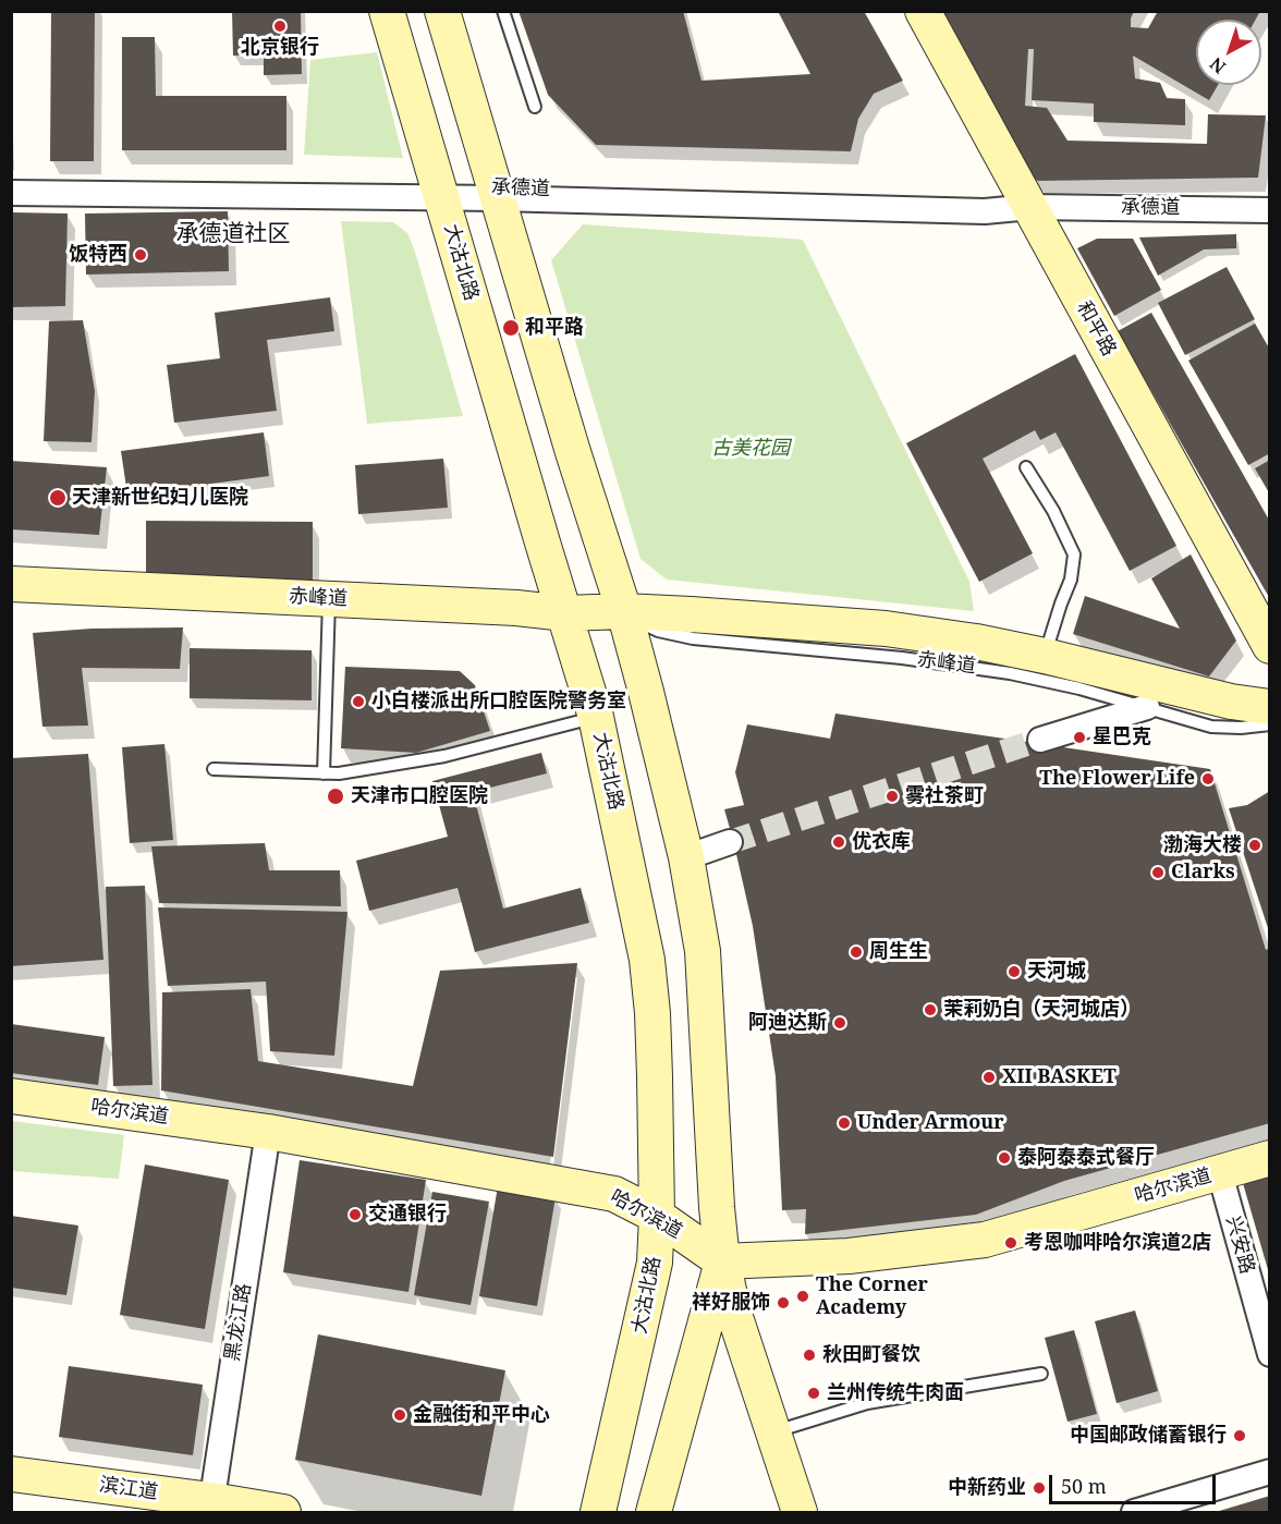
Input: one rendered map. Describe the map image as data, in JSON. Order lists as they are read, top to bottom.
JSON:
{
  "streets": {
    "main road": [
      "大沽北路",
      "和平路",
      "赤峰道",
      "哈尔滨道",
      "滨江道"
    ],
    "street": ["承德道", "兴安路", "黑龙江路"]
  },
  "crossings": [
    ["承德道", "大沽北路"],
    ["承德道", "和平路"],
    ["大沽北路", "赤峰道"],
    ["大沽北路", "哈尔滨道"],
    ["哈尔滨道", "兴安路"],
    ["哈尔滨道", "黑龙江路"],
    ["黑龙江路", "滨江道"]
  ],
  "districts": ["承德道社区"],
  "parks": ["古美花园"],
  "places": [
    "北京银行",
    "饭特西",
    "和平路",
    "天津新世纪妇儿医院",
    "小白楼派出所口腔医院警务室",
    "星巴克",
    "The Flower Life",
    "天津市口腔医院",
    "雾社茶町",
    "优衣库",
    "渤海大楼",
    "Clarks",
    "周生生",
    "天河城",
    "茉莉奶白（天河城店）",
    "阿迪达斯",
    "XII BASKET",
    "Under Armour",
    "泰阿泰泰式餐厅",
    "交通银行",
    "考恩咖啡哈尔滨道2店",
    "The Corner Academy",
    "祥好服饰",
    "秋田町餐饮",
    "兰州传统牛肉面",
    "金融街和平中心",
    "中国邮政储蓄银行",
    "中新药业"
  ],
  "scale_bar": "50 m",
  "north": "bottom left"
}
